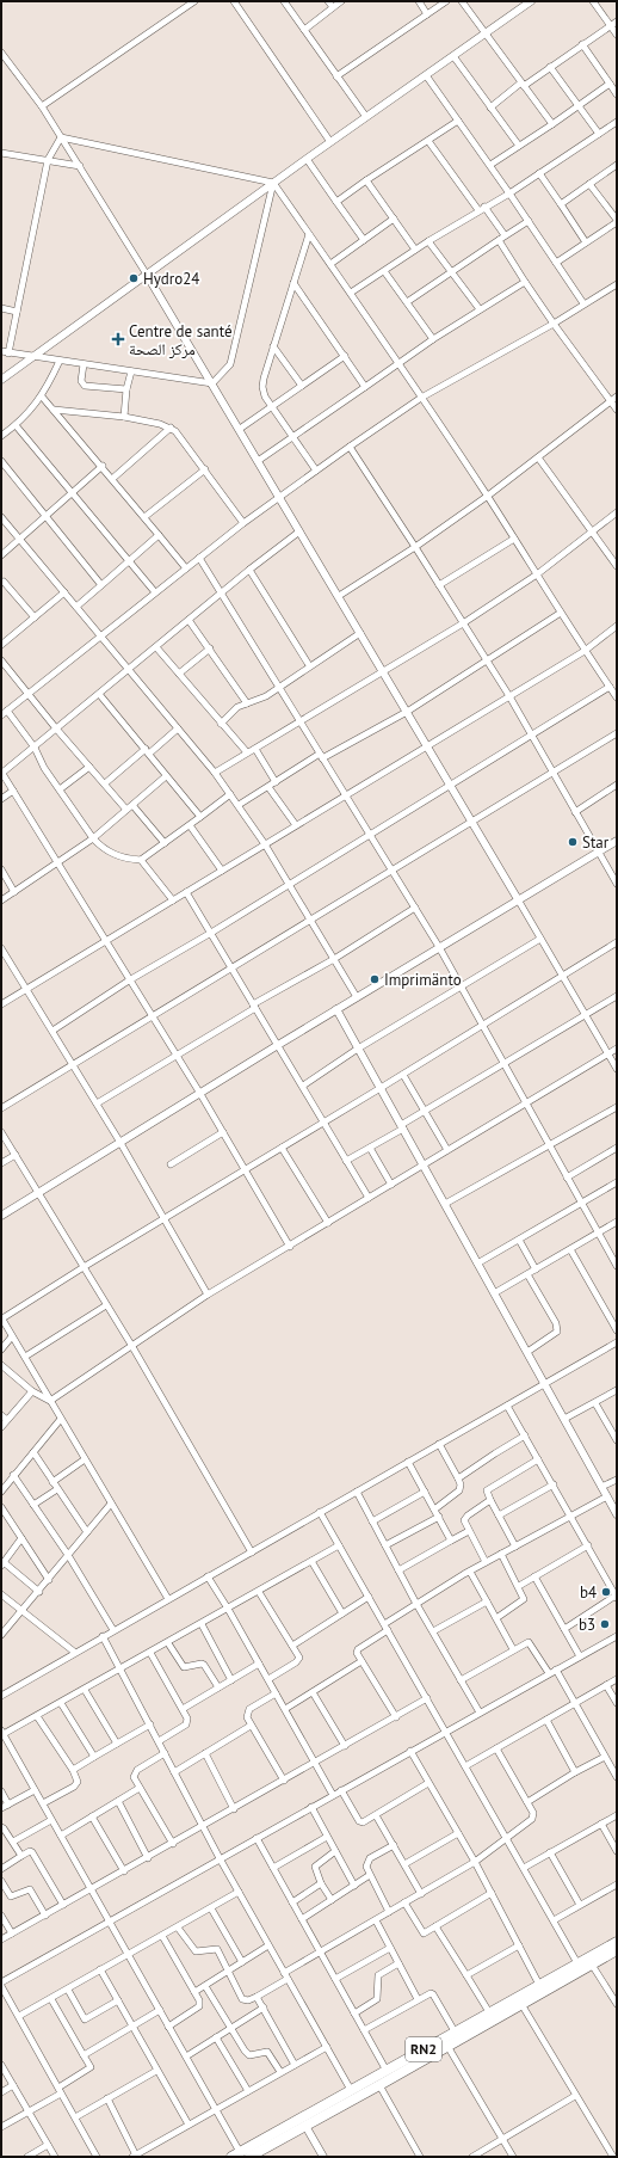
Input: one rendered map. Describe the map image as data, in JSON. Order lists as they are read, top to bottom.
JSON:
{
  "streets": {
    "highway": ["RN2"]
  },
  "places": {
    "other": [
      "Hydro24",
      "Star",
      "Imprimänto",
      "b4",
      "b3"
    ],
    "health": ["Centre de santé مركز الصحة"]
  }
}
